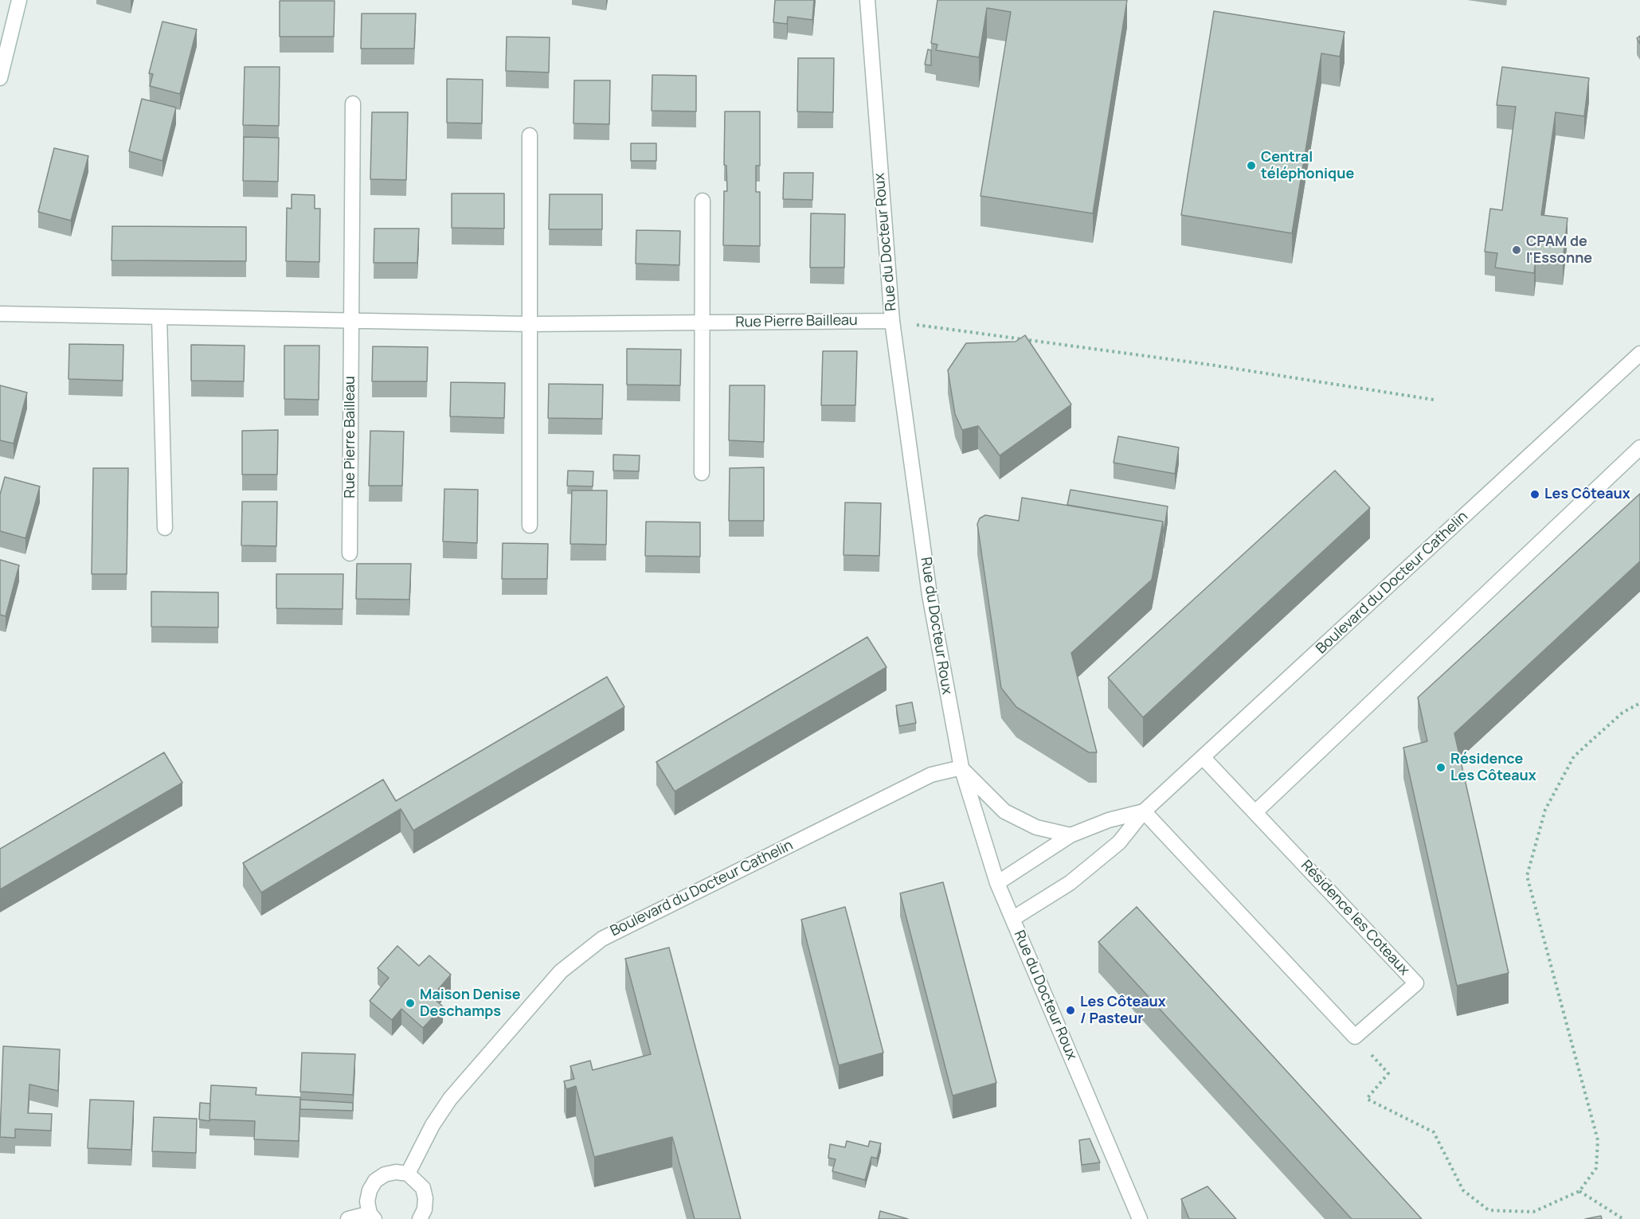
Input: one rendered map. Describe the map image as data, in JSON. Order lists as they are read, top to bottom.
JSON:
{
  "streets": {
    "street": [
      "Rue du Docteur Roux",
      "Rue Pierre Bailleau",
      "Boulevard du Docteur Cathelin",
      "Résidence les Coteaux"
    ]
  },
  "crossings": [
    ["Rue du Docteur Roux", "Rue Pierre Bailleau"],
    ["Rue du Docteur Roux", "Boulevard du Docteur Cathelin"],
    ["Boulevard du Docteur Cathelin", "Résidence les Coteaux"]
  ],
  "places": [
    "Central téléphonique",
    "CPAM de l'Essonne",
    "Les Côteaux",
    "Résidence Les Côteaux",
    "Maison Denise Deschamps",
    "Les Côteaux / Pasteur"
  ]
}
